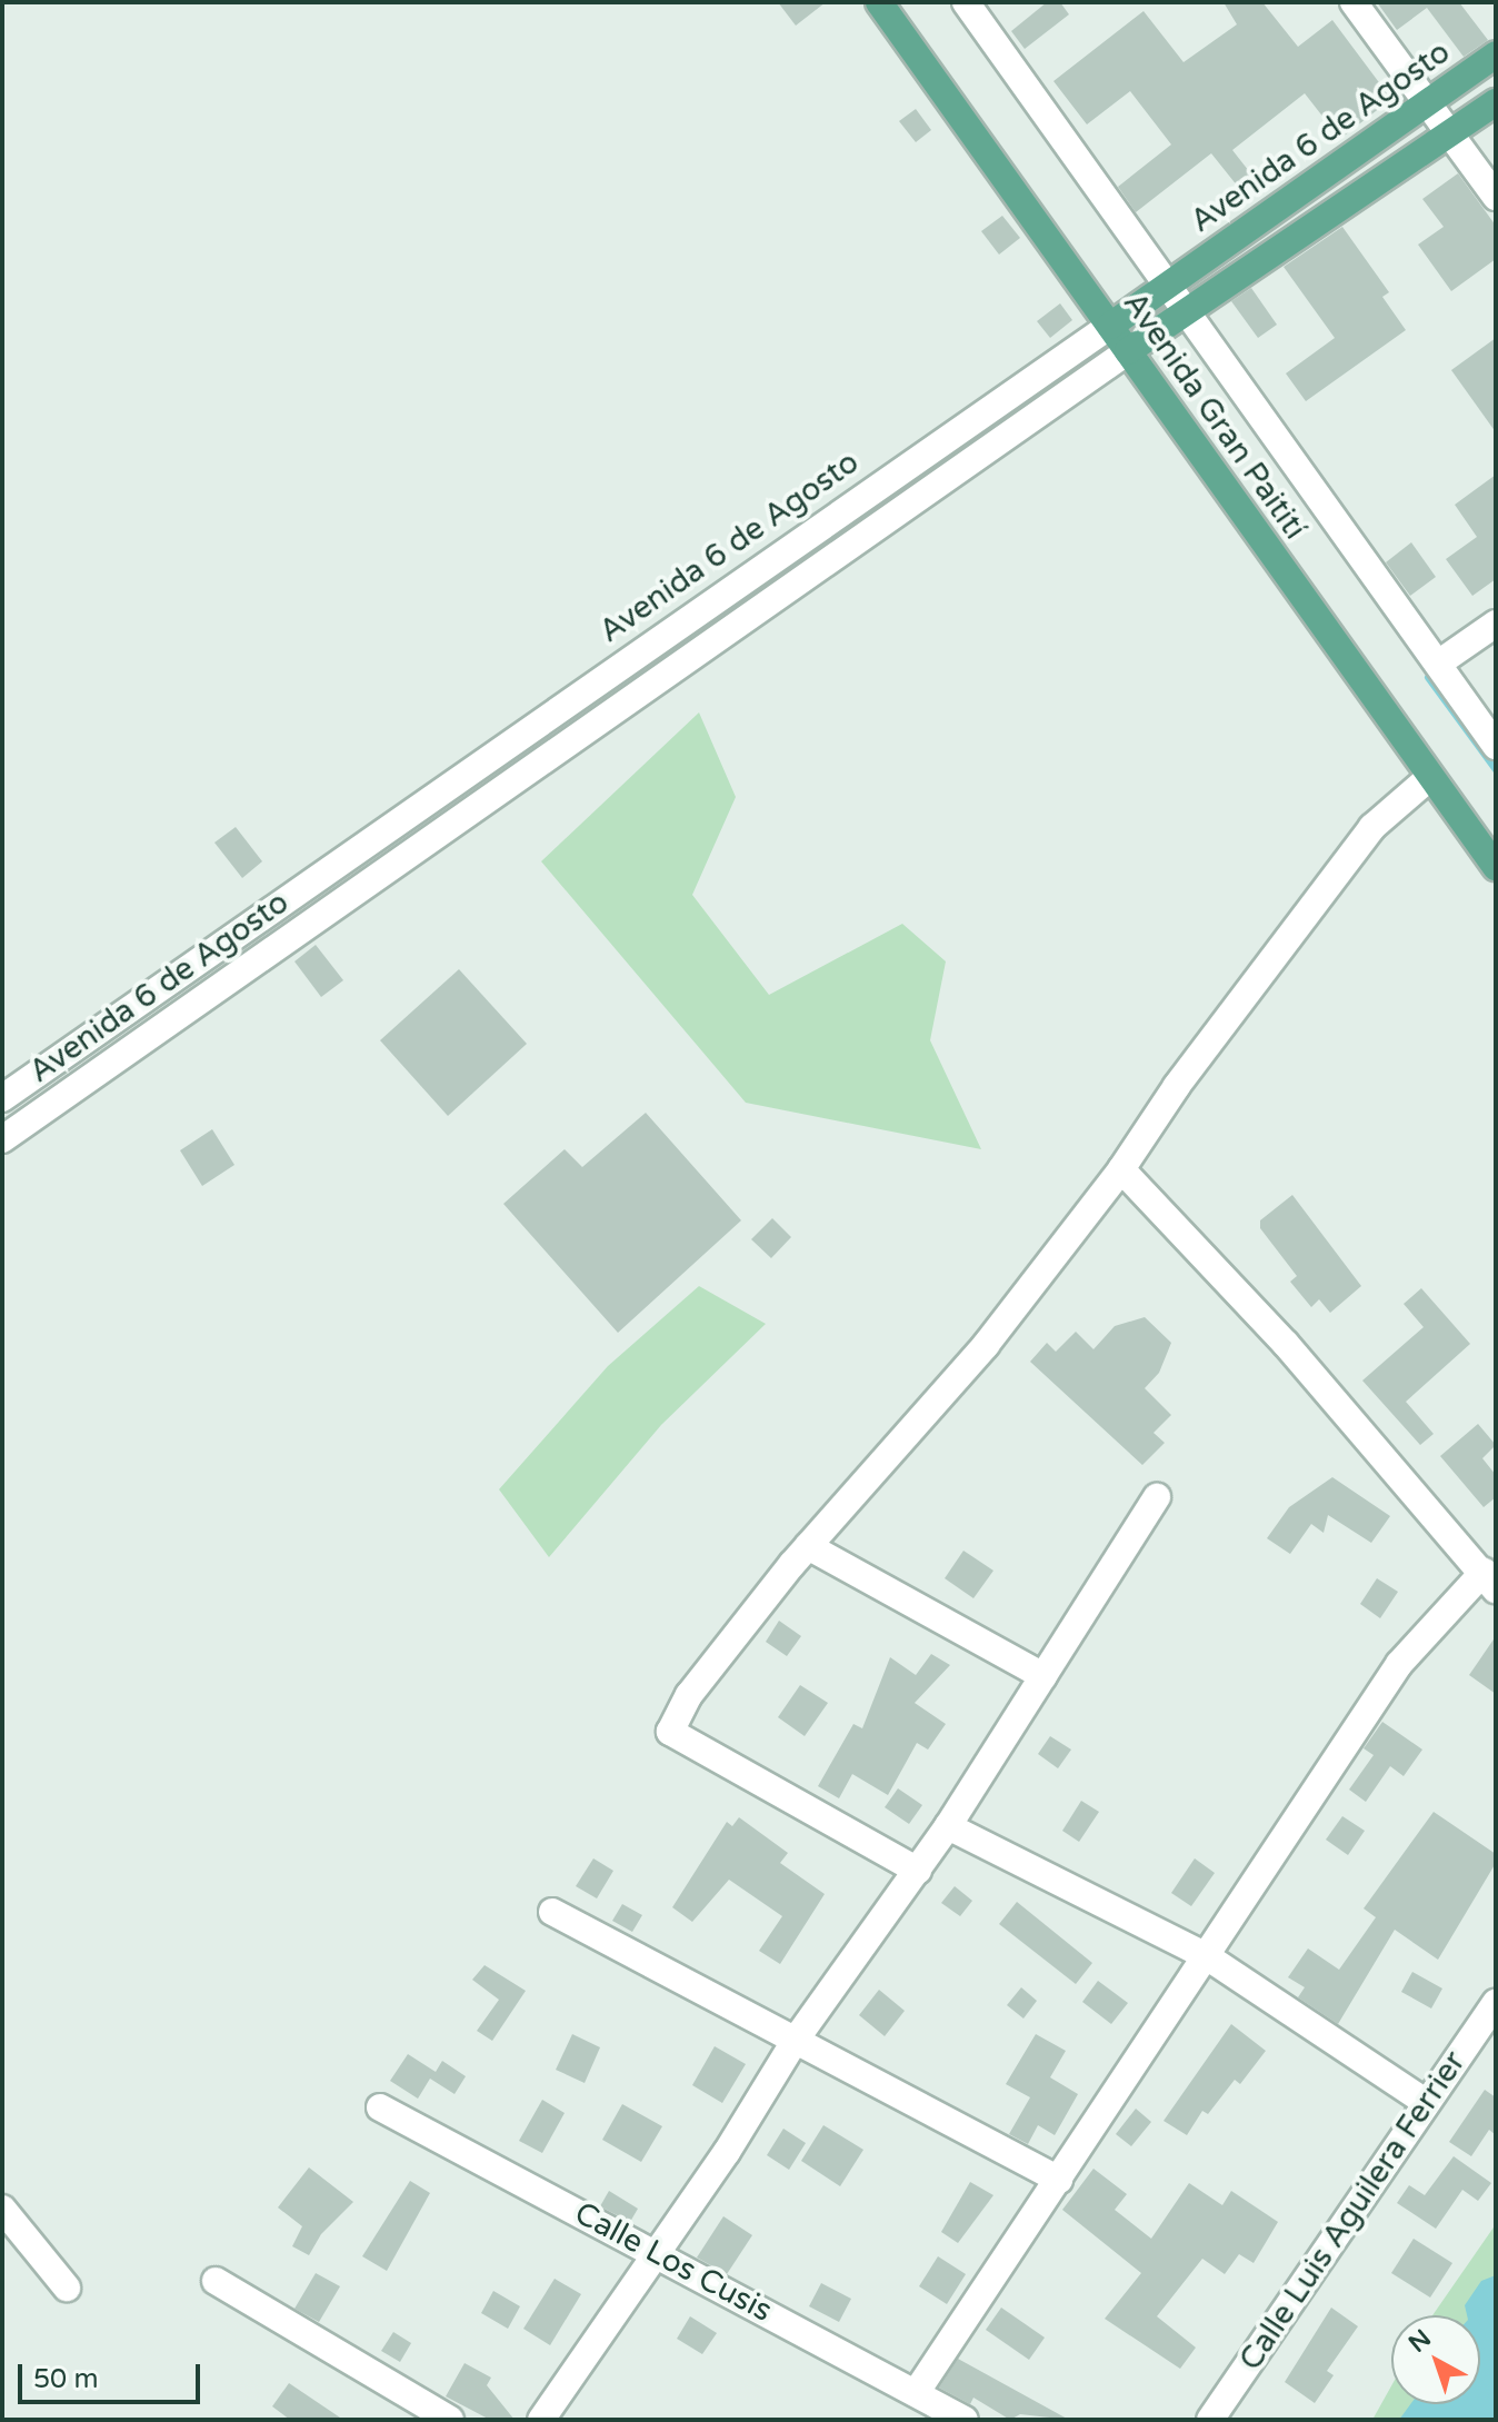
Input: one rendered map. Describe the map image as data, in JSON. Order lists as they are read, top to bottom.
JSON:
{
  "streets": {
    "main road": ["Avenida 6 de Agosto", "Avenida Gran Paitití"],
    "street": ["Calle Luis Aguilera Ferrier", "Calle Los Cusis"]
  },
  "crossings": [
    ["Avenida 6 de Agosto", "Avenida Gran Paitití"]
  ],
  "scale_bar": "50 m",
  "north": "top left"
}
